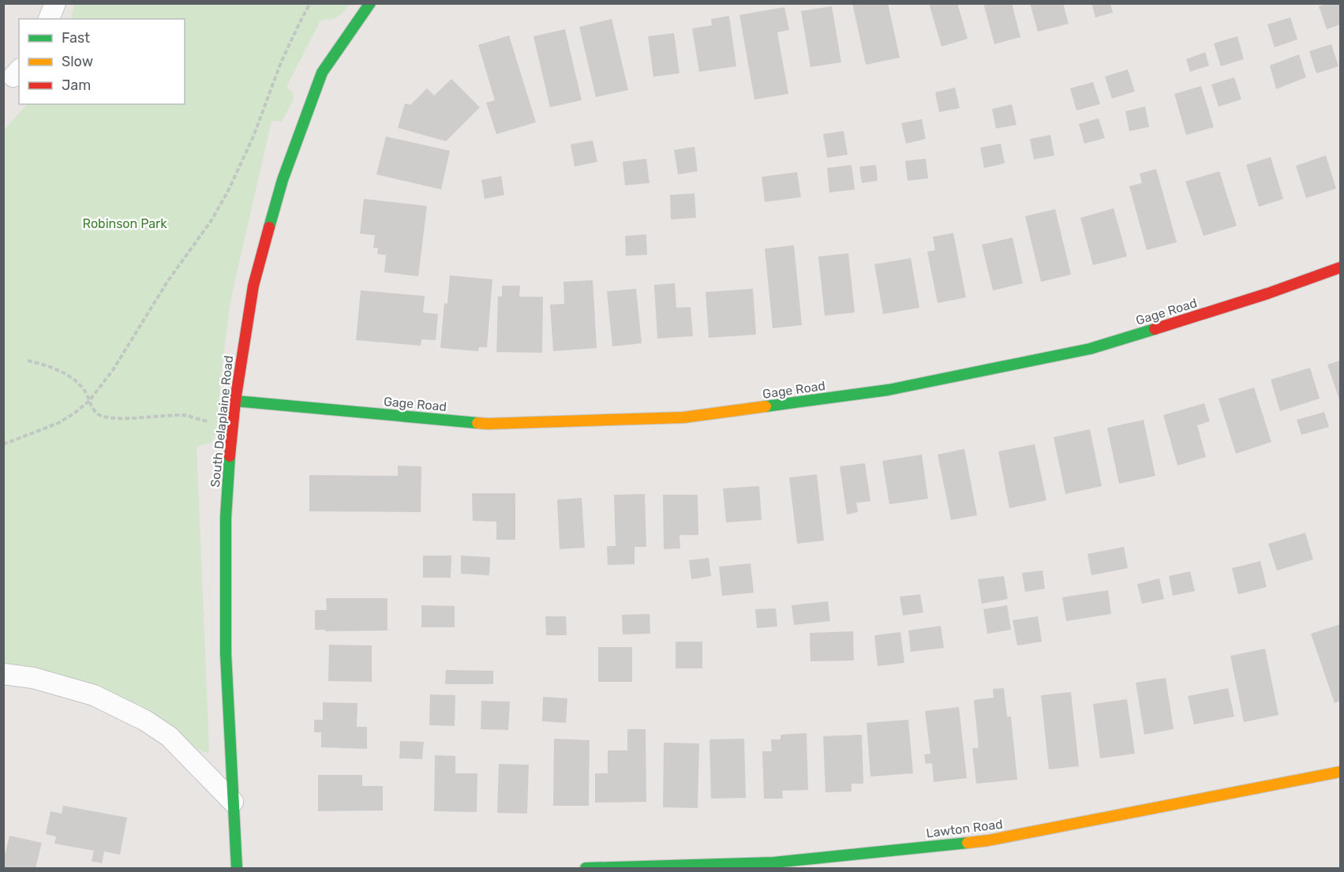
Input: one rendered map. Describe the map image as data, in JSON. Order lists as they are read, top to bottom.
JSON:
{
  "streets": {
    "street": ["Gage Road", "South Delaplaine Road", "Lawton Road"]
  },
  "crossings": [
    ["Gage Road", "South Delaplaine Road"]
  ],
  "parks": ["Robinson Park"],
  "legend": ["Fast", "Slow", "Jam"]
}
